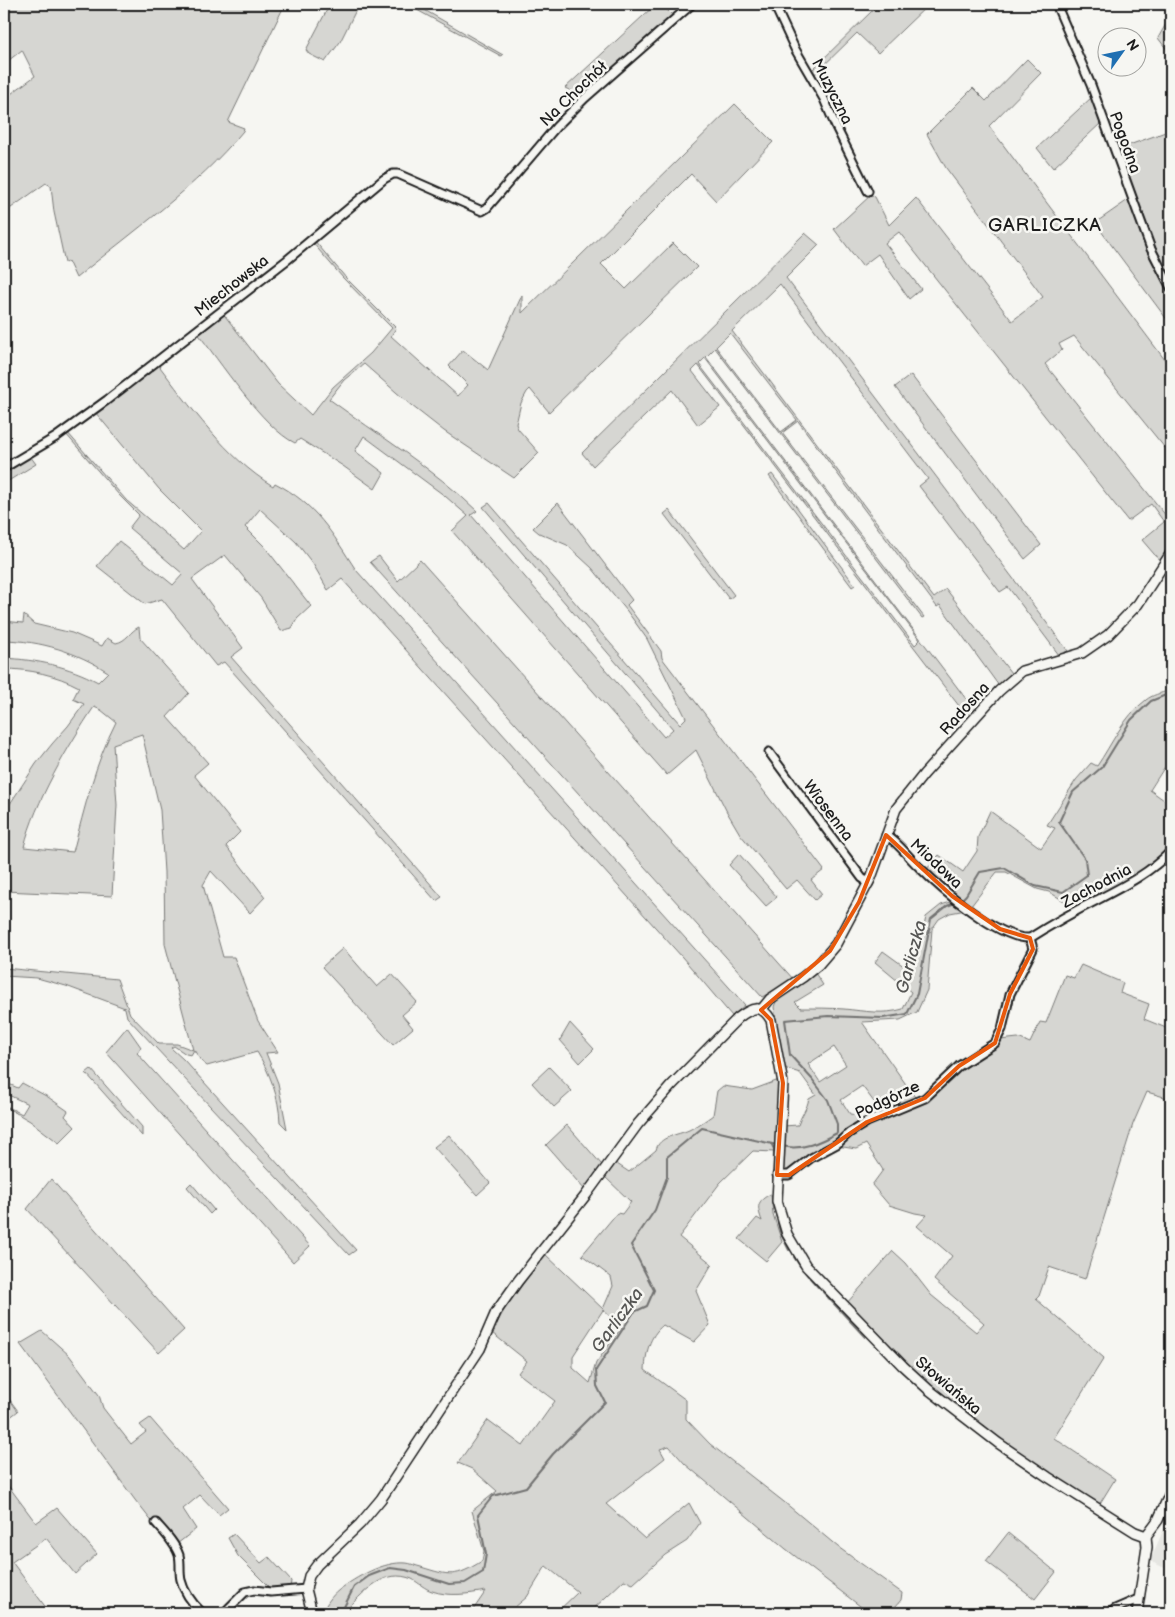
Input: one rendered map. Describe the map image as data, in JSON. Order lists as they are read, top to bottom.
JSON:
{
  "streets": {
    "street": [
      "Muzyczna",
      "Na Chochół",
      "Pogodna",
      "Miechowska",
      "Radosna",
      "Wiosenna",
      "Miodowa",
      "Zachodnia",
      "Podgórze",
      "Słowiańska"
    ]
  },
  "crossings": [
    ["Na Chochół", "Miechowska"],
    ["Radosna", "Wiosenna"],
    ["Radosna", "Miodowa"],
    ["Radosna", "Słowiańska"],
    ["Miodowa", "Zachodnia"],
    ["Miodowa", "Podgórze"],
    ["Zachodnia", "Podgórze"],
    ["Podgórze", "Słowiańska"]
  ],
  "districts": ["GARLICZKA"],
  "water": ["Garliczka"],
  "north": "top right"
}
